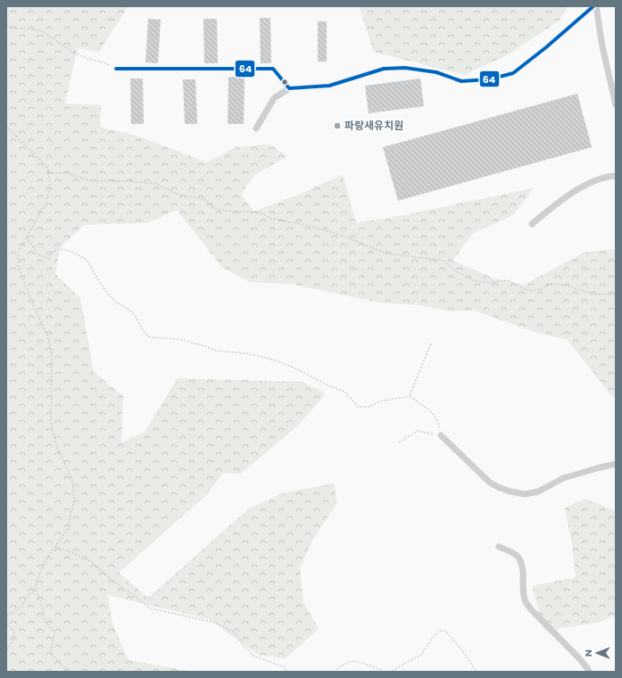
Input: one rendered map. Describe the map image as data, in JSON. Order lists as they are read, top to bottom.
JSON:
{
  "places": ["파랑새유치원"],
  "lines": ["transit line 64"],
  "north": "left"
}
